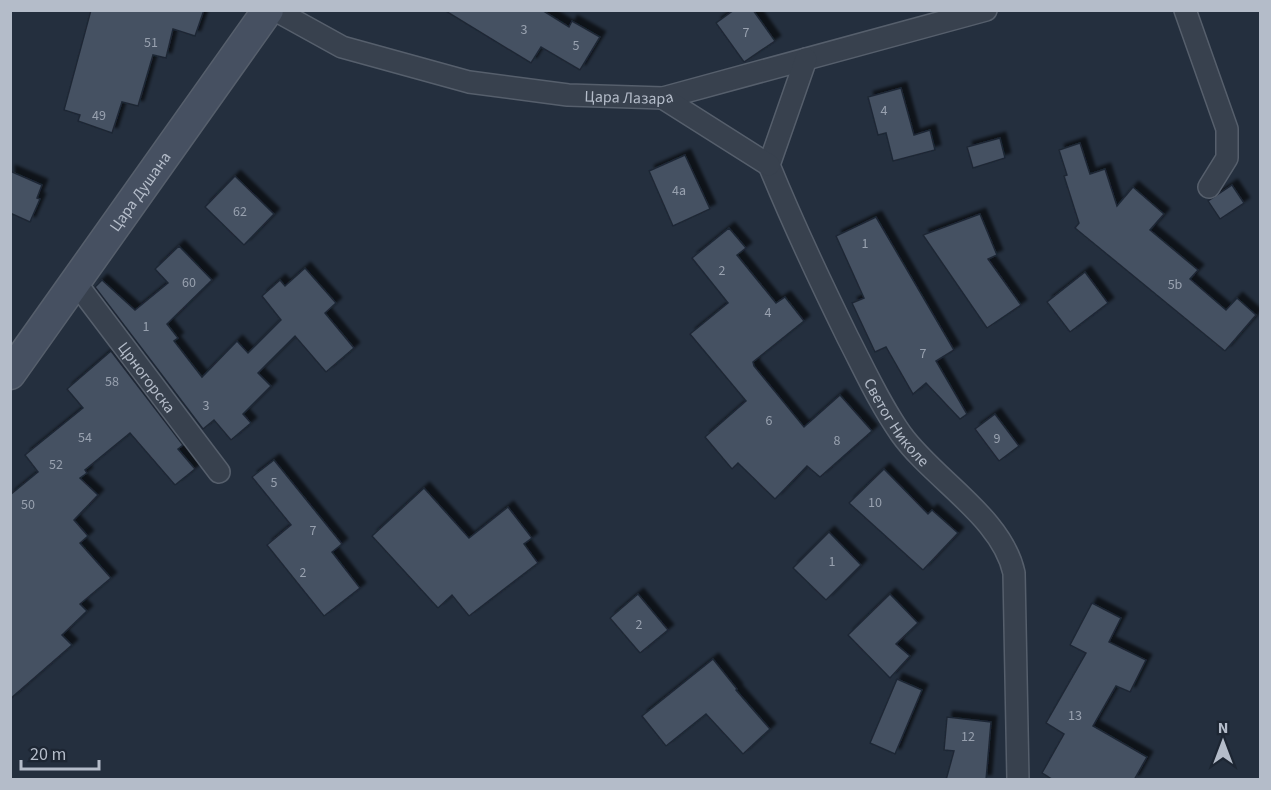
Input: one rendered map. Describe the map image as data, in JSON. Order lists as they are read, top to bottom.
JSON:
{
  "streets": {
    "main road": ["Цара Душана"],
    "street": ["Цара Лазара", "Црногорска", "Светог Николе"]
  },
  "crossings": [
    ["Цара Душана", "Црногорска"]
  ],
  "house_numbers": [
    "3",
    "7",
    "51",
    "5",
    "4",
    "49",
    "4a",
    "62",
    "1",
    "2",
    "60",
    "5b",
    "4",
    "1",
    "7",
    "58",
    "3",
    "6",
    "54",
    "9",
    "8",
    "52",
    "5",
    "10",
    "50",
    "7",
    "1",
    "2",
    "2",
    "13",
    "12"
  ],
  "scale_bar": "20 m",
  "north": "top"
}
